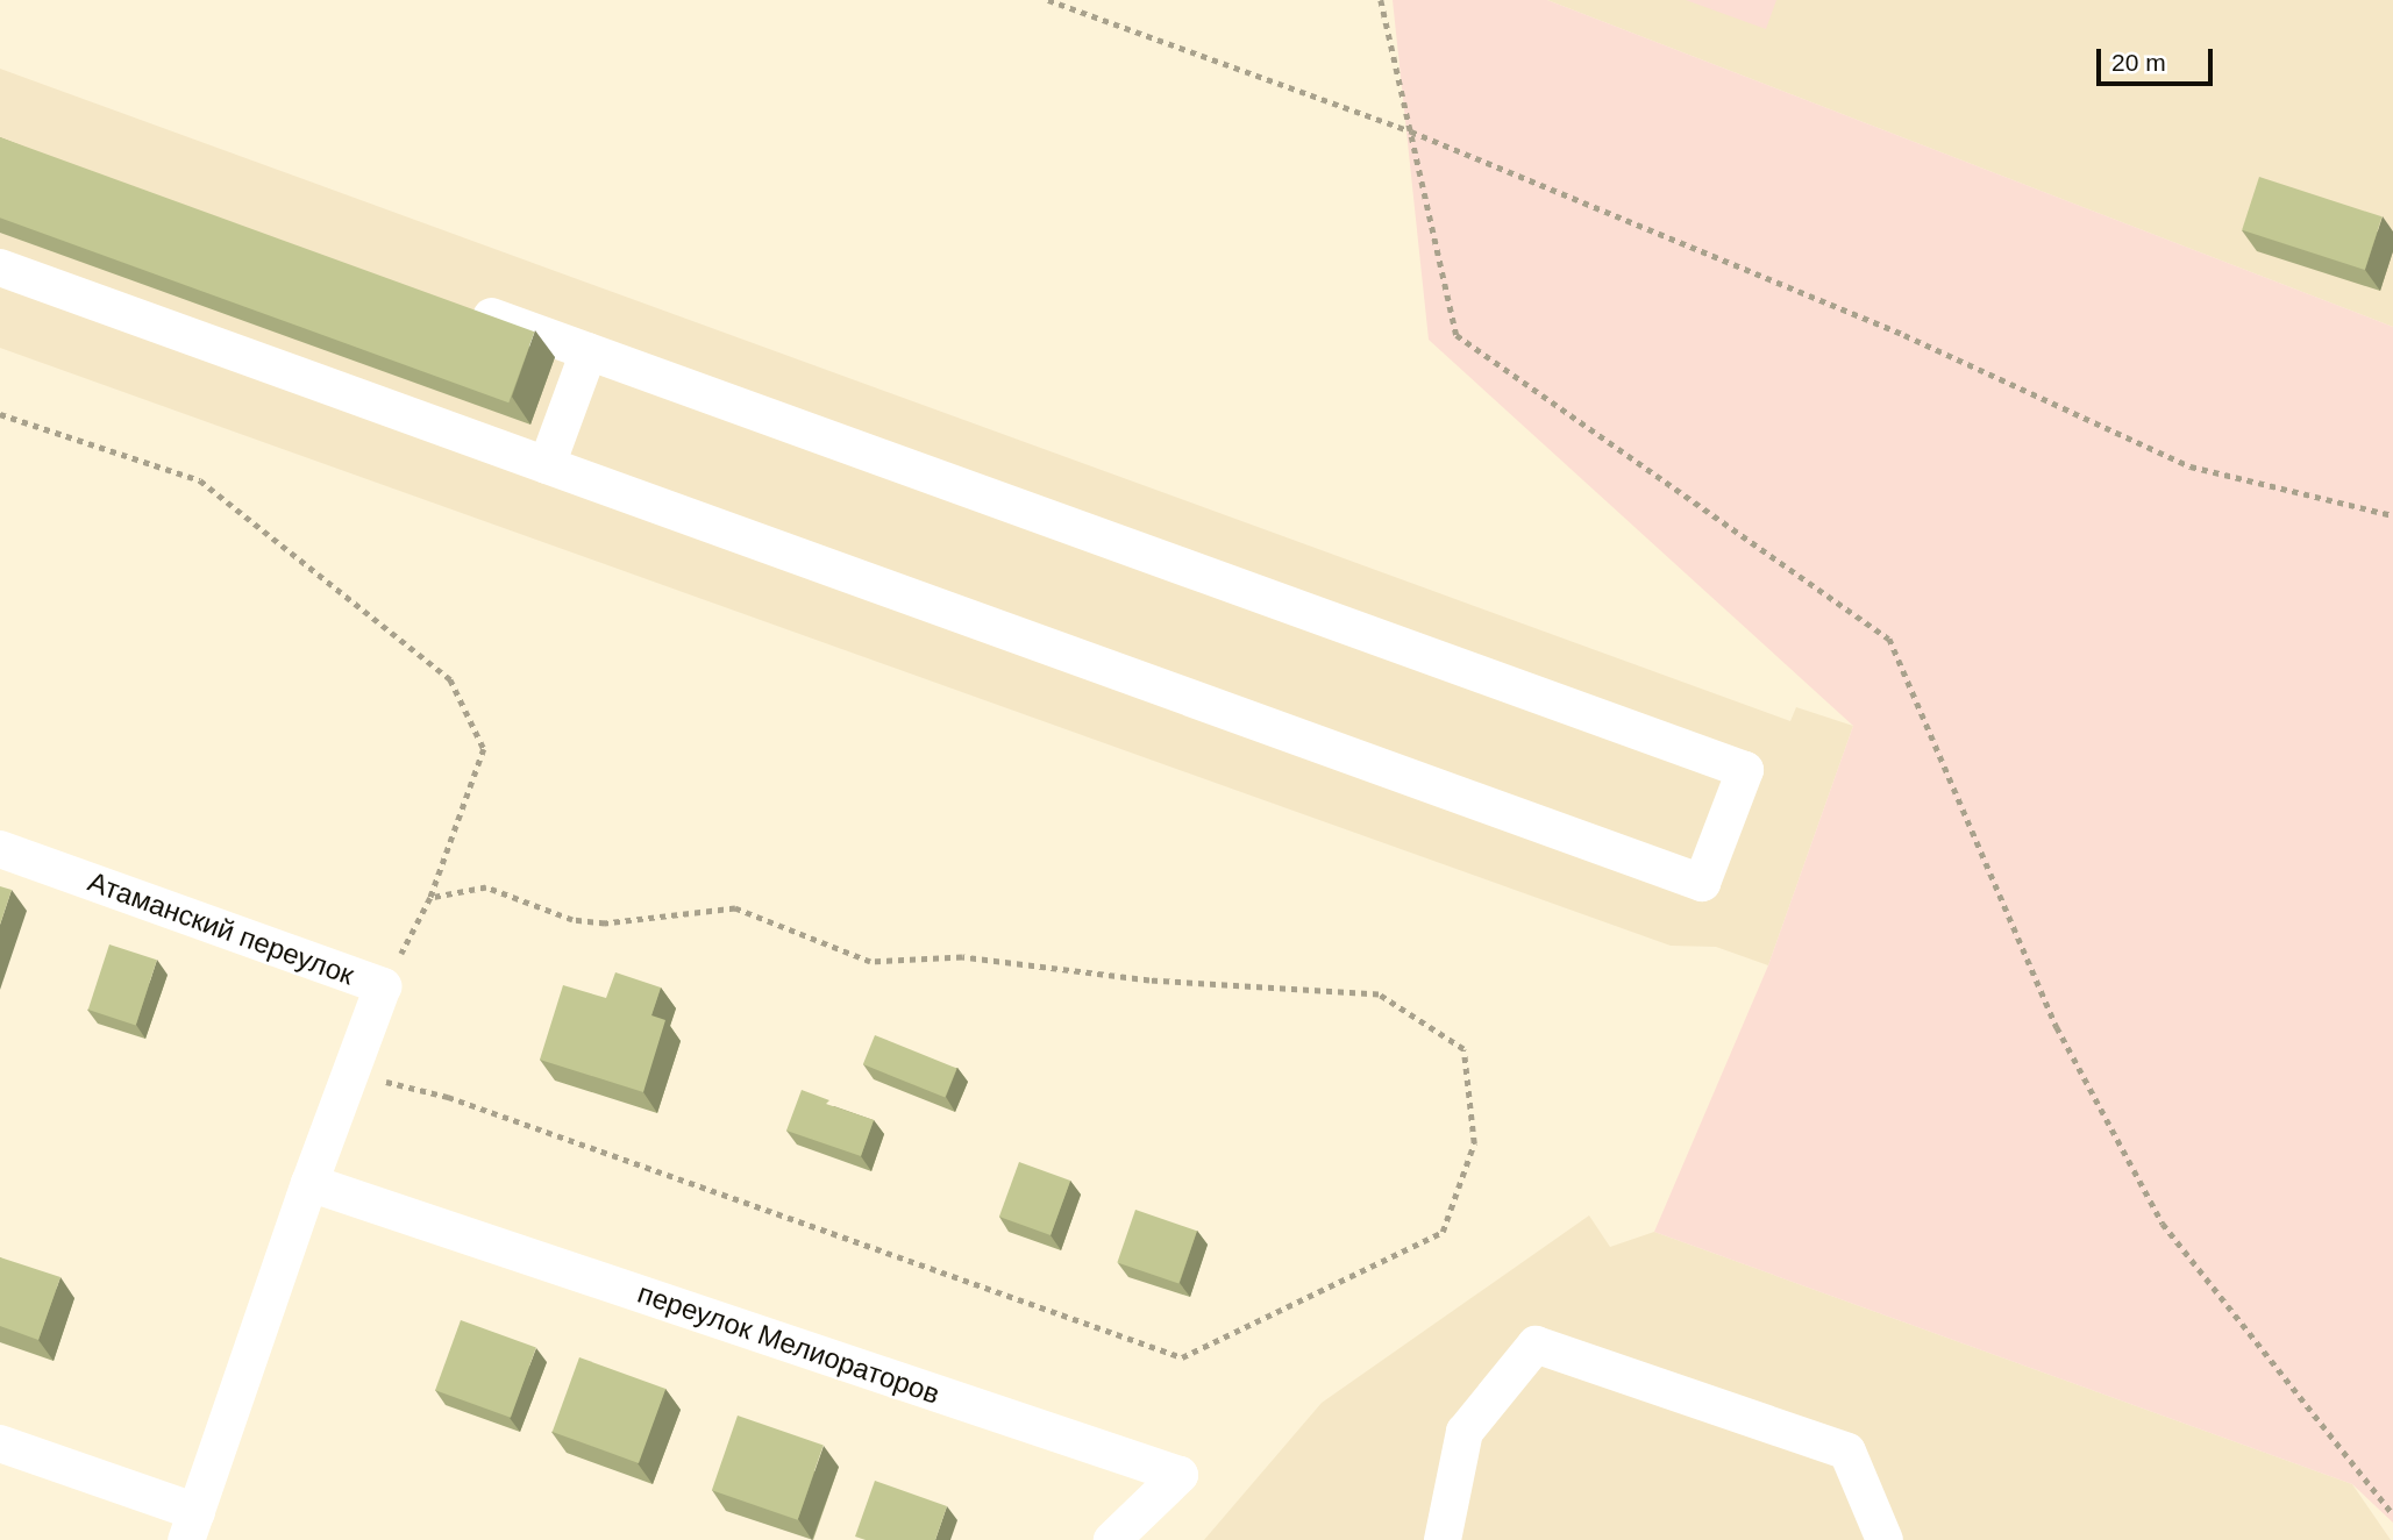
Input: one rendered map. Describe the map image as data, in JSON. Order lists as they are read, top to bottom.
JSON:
{
  "streets": {
    "street": ["Атаманский переулок", "переулок Мелиораторов"]
  },
  "crossings": [
    ["Атаманский переулок", "переулок Мелиораторов"]
  ],
  "scale_bar": "20 m"
}
